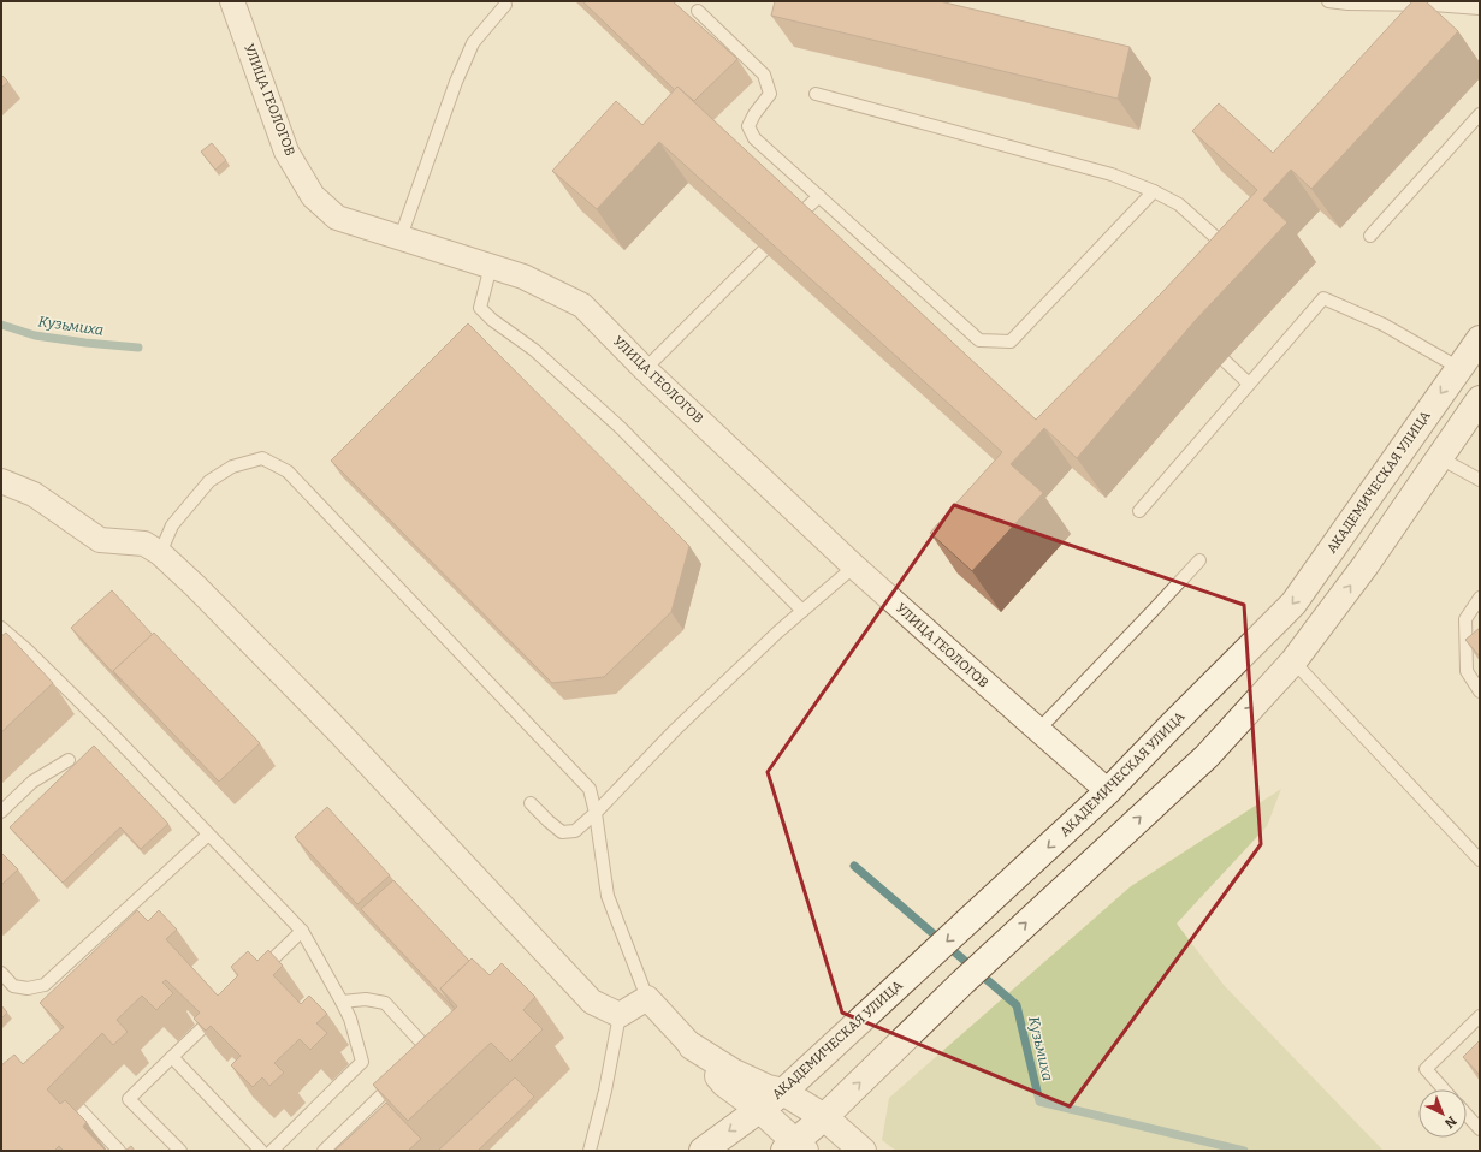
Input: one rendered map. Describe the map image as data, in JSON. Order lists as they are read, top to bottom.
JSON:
{
  "streets": {
    "main road": ["АКАДЕМИЧЕСКАЯ УЛИЦА"],
    "street": ["УЛИЦА ГЕОЛОГОВ"]
  },
  "crossings": [
    ["УЛИЦА ГЕОЛОГОВ", "АКАДЕМИЧЕСКАЯ УЛИЦА"]
  ],
  "water": ["Кузьмиха"],
  "north": "bottom right"
}
